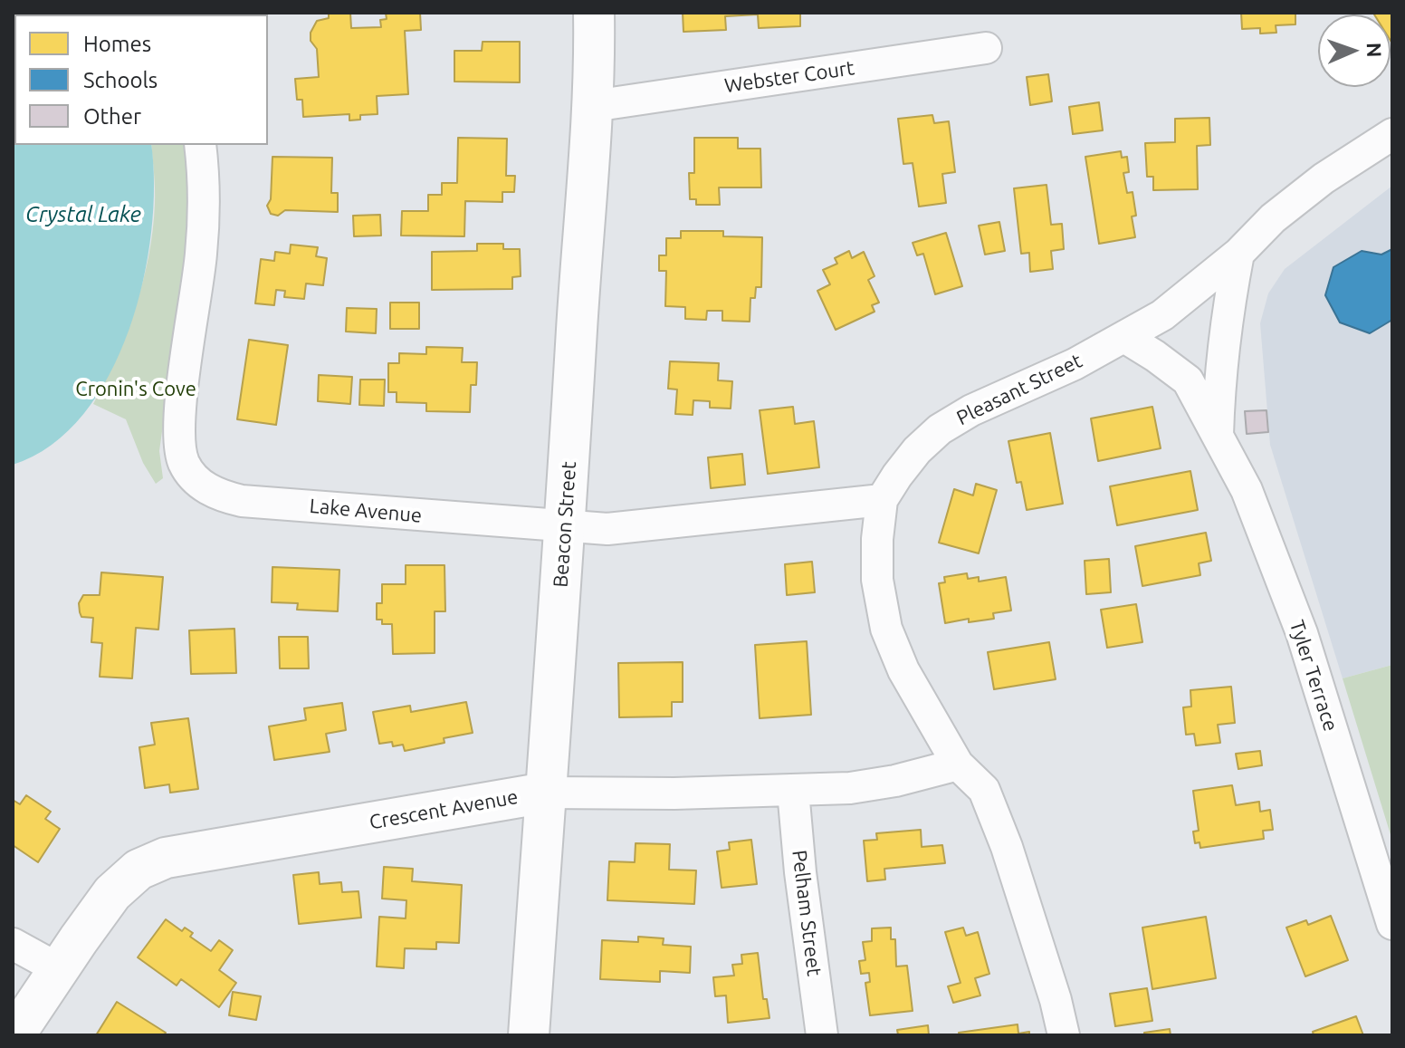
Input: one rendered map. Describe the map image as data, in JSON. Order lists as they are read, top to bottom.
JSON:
{
  "streets": {
    "main road": ["Beacon Street", "Crescent Avenue"],
    "street": [
      "Webster Court",
      "Pleasant Street",
      "Lake Avenue",
      "Tyler Terrace",
      "Pelham Street"
    ]
  },
  "crossings": [
    ["Webster Court", "Beacon Street"],
    ["Pleasant Street", "Lake Avenue"],
    ["Pleasant Street", "Tyler Terrace"],
    ["Pleasant Street", "Crescent Avenue"],
    ["Lake Avenue", "Beacon Street"],
    ["Beacon Street", "Crescent Avenue"],
    ["Crescent Avenue", "Pelham Street"]
  ],
  "water": ["Crystal Lake"],
  "parks": ["Cronin's Cove"],
  "legend": ["Homes", "Schools", "Other"],
  "north": "right"
}
